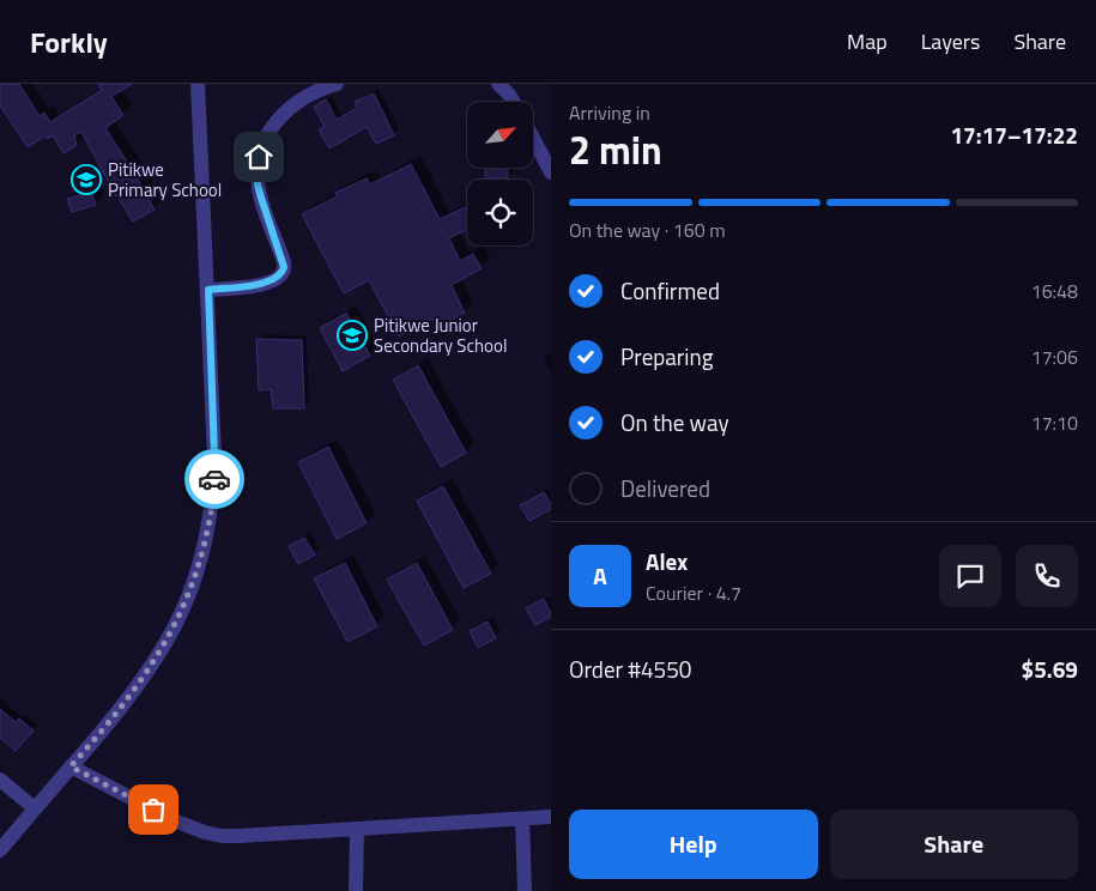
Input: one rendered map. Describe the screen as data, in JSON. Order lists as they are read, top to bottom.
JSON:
{
  "places": {
    "school or university": ["Pitikwe Primary School", "Pitikwe Junior Secondary School"]
  },
  "north": "top right",
  "page": {
    "header": "Forkly",
    "nav": ["Map", "Layers", "Share"],
    "heading": ["2 min", "Arriving in", "17:17–17:22"],
    "panel": [
      "Alex",
      "Courier · 4.7",
      "Order #4550",
      "$5.69"
    ],
    "bar": "On the way · 160 m",
    "list": [
      ["Confirmed", "16:48"],
      ["Preparing", "17:06"],
      ["On the way", "17:10"],
      "Delivered"
    ],
    "round": "A",
    "buttons": ["Help", "Share"]
  }
}
